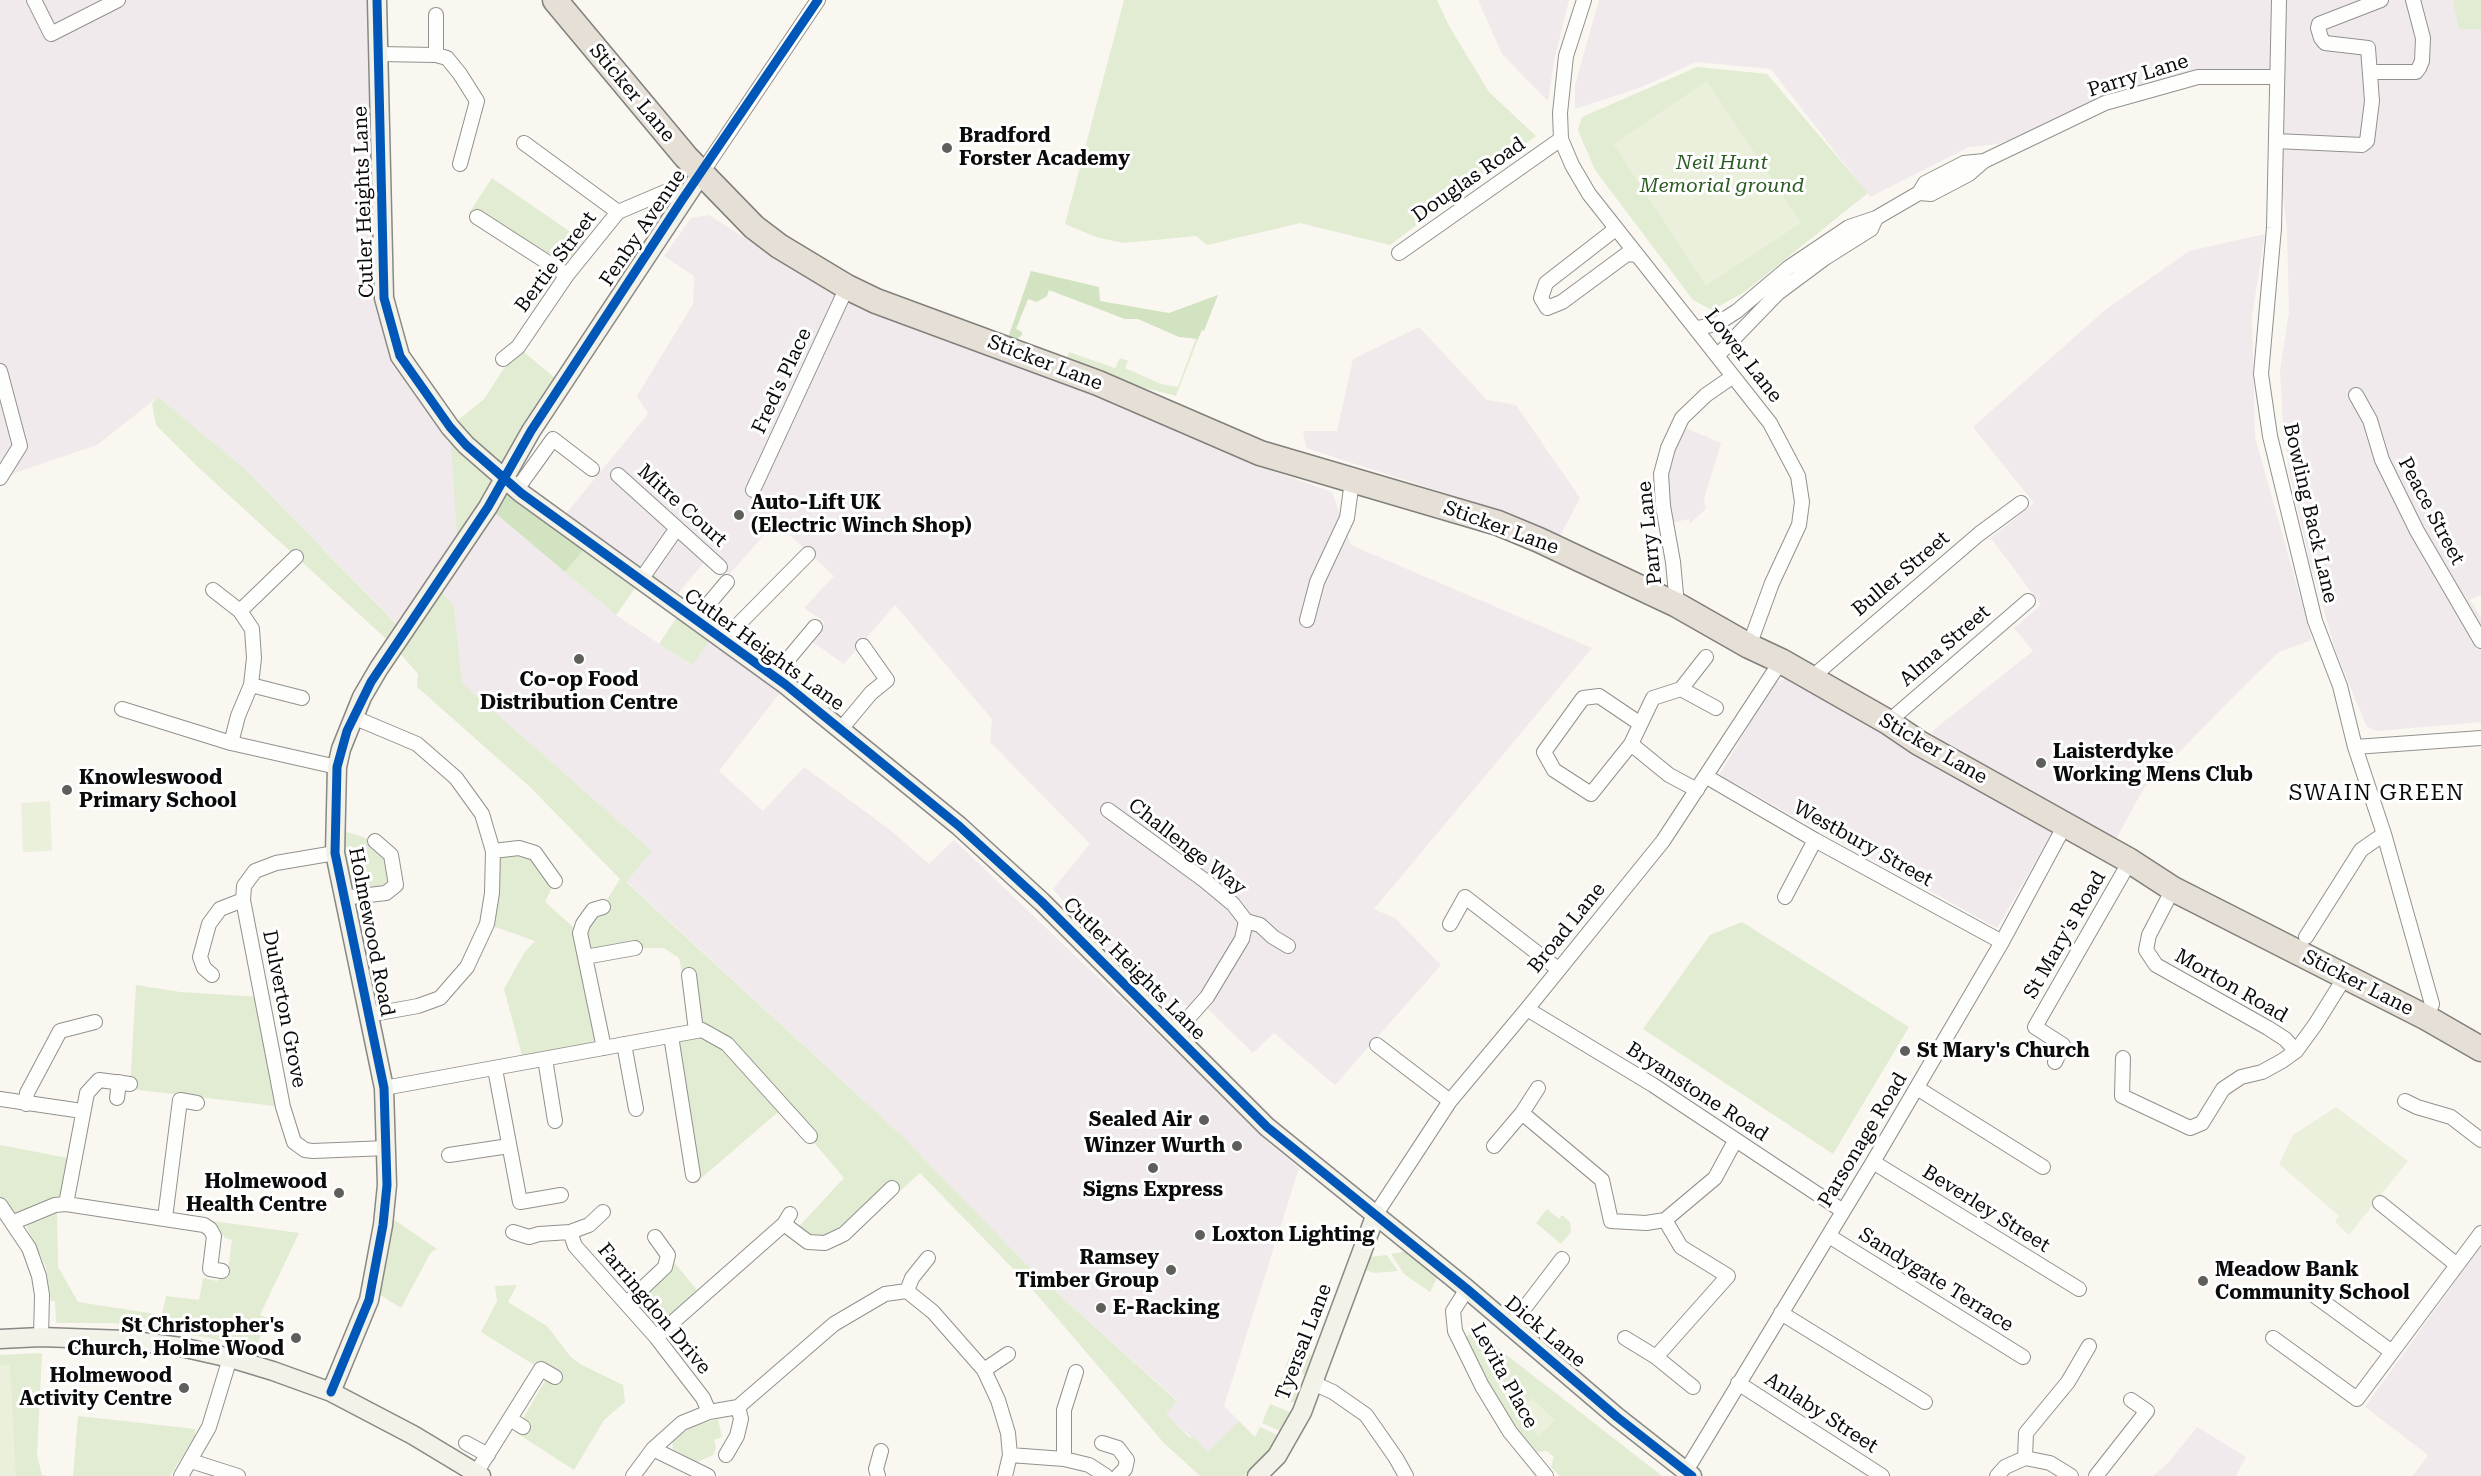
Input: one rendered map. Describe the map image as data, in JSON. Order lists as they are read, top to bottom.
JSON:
{
  "streets": {
    "highway": ["Sticker Lane"],
    "street": [
      "Parry Lane",
      "Douglas Road",
      "Cutler Heights Lane",
      "Fenby Avenue",
      "Bertie Street",
      "Lower Lane",
      "Fred's Place",
      "Mitre Court",
      "Peace Street",
      "Bowling Back Lane",
      "Buller Street",
      "Alma Street",
      "Westbury Street",
      "Challenge Way",
      "Broad Lane",
      "Holmewood Road",
      "St Mary's Road",
      "Morton Road",
      "Dulverton Grove",
      "Bryanstone Road",
      "Parsonage Road",
      "Beverley Street",
      "Sandygate Terrace",
      "Farringdon Drive",
      "Dick Lane",
      "Tyersal Lane",
      "Levita Place",
      "Anlaby Street"
    ]
  },
  "crossings": [
    ["Parry Lane", "Sticker Lane"],
    ["Parry Lane", "Lower Lane"],
    ["Parry Lane", "Bowling Back Lane"],
    ["Sticker Lane", "Fenby Avenue"],
    ["Sticker Lane", "Lower Lane"],
    ["Sticker Lane", "Fred's Place"],
    ["Sticker Lane", "Bowling Back Lane"],
    ["Sticker Lane", "Buller Street"],
    ["Sticker Lane", "Alma Street"],
    ["Sticker Lane", "Broad Lane"],
    ["Sticker Lane", "St Mary's Road"],
    ["Sticker Lane", "Morton Road"],
    ["Sticker Lane", "Parsonage Road"],
    ["Douglas Road", "Lower Lane"],
    ["Cutler Heights Lane", "Fenby Avenue"],
    ["Cutler Heights Lane", "Challenge Way"],
    ["Cutler Heights Lane", "Broad Lane"],
    ["Cutler Heights Lane", "Holmewood Road"],
    ["Cutler Heights Lane", "Dick Lane"],
    ["Cutler Heights Lane", "Tyersal Lane"],
    ["Fenby Avenue", "Bertie Street"],
    ["Fenby Avenue", "Holmewood Road"],
    ["Westbury Street", "Broad Lane"],
    ["Westbury Street", "Parsonage Road"],
    ["Broad Lane", "Bryanstone Road"],
    ["Broad Lane", "Dick Lane"],
    ["Broad Lane", "Tyersal Lane"],
    ["Holmewood Road", "Dulverton Grove"],
    ["Bryanstone Road", "Parsonage Road"],
    ["Parsonage Road", "Beverley Street"],
    ["Parsonage Road", "Sandygate Terrace"],
    ["Parsonage Road", "Dick Lane"],
    ["Parsonage Road", "Anlaby Street"],
    ["Dick Lane", "Tyersal Lane"],
    ["Dick Lane", "Levita Place"]
  ],
  "districts": ["SWAIN GREEN"],
  "parks": ["Neil Hunt Memorial ground"],
  "places": [
    "Bradford Forster Academy",
    "Auto-Lift UK (Electric Winch Shop)",
    "Co-op Food Distribution Centre",
    "Laisterdyke Working Mens Club",
    "Knowleswood Primary School",
    "St Mary's Church",
    "Sealed Air",
    "Winzer Wurth",
    "Signs Express",
    "Holmewood Health Centre",
    "Loxton Lighting",
    "Ramsey Timber Group",
    "Meadow Bank Community School",
    "E-Racking",
    "St Christopher's Church, Holme Wood",
    "Holmewood Activity Centre"
  ]
}
